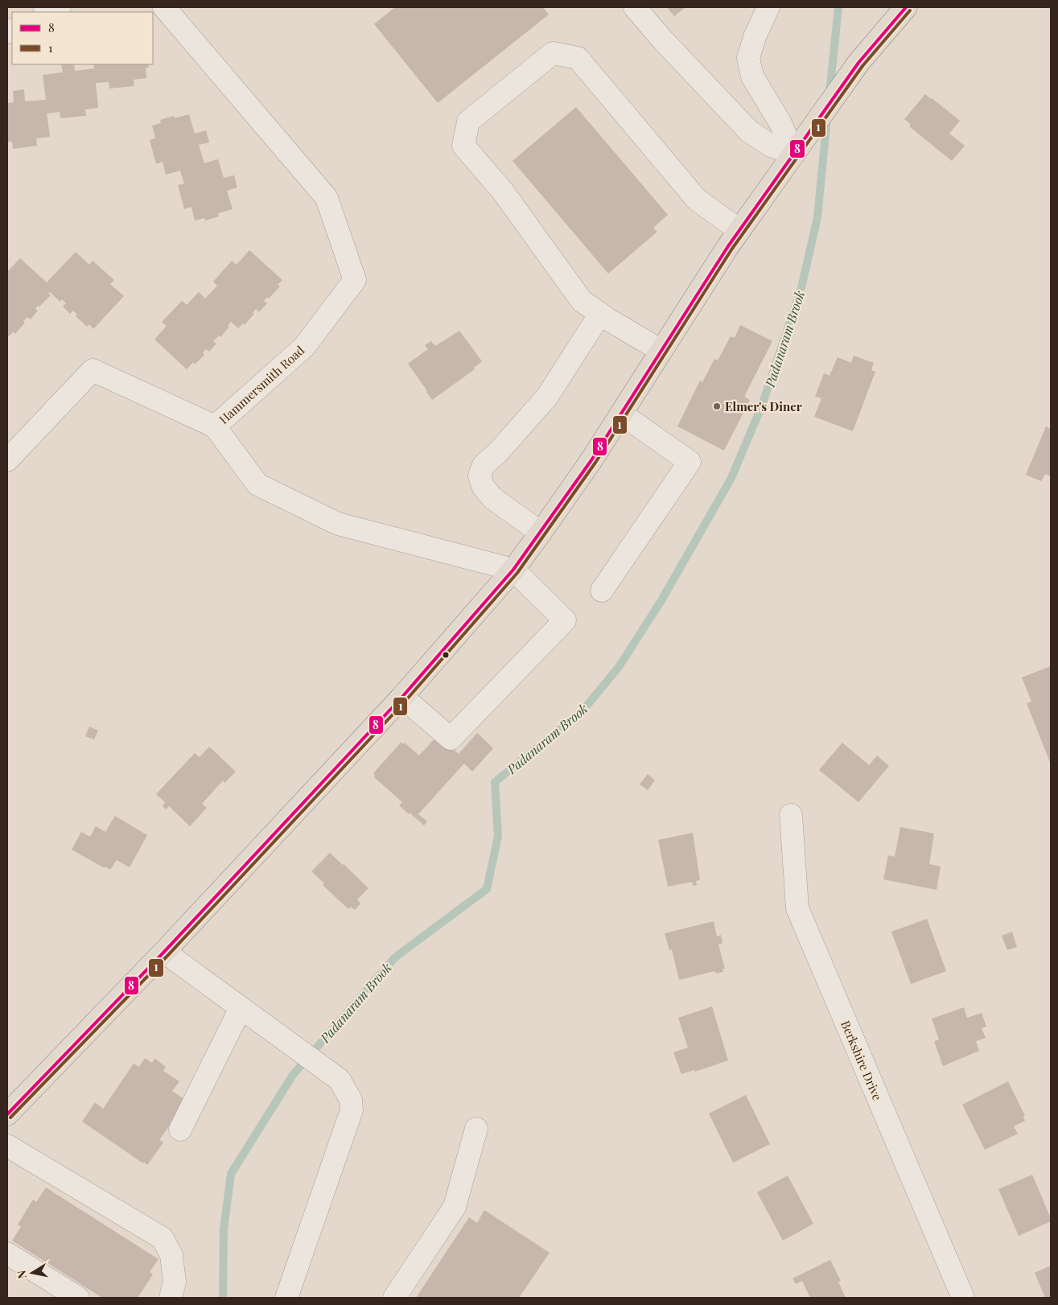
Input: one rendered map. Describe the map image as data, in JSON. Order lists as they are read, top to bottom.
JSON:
{
  "streets": {
    "street": ["Hammersmith Road", "Berkshire Drive"]
  },
  "water": ["Padanaram Brook"],
  "places": ["Elmer's Diner"],
  "lines": ["transit line 8", "transit line 1"],
  "legend": ["8", "1"],
  "north": "left"
}
